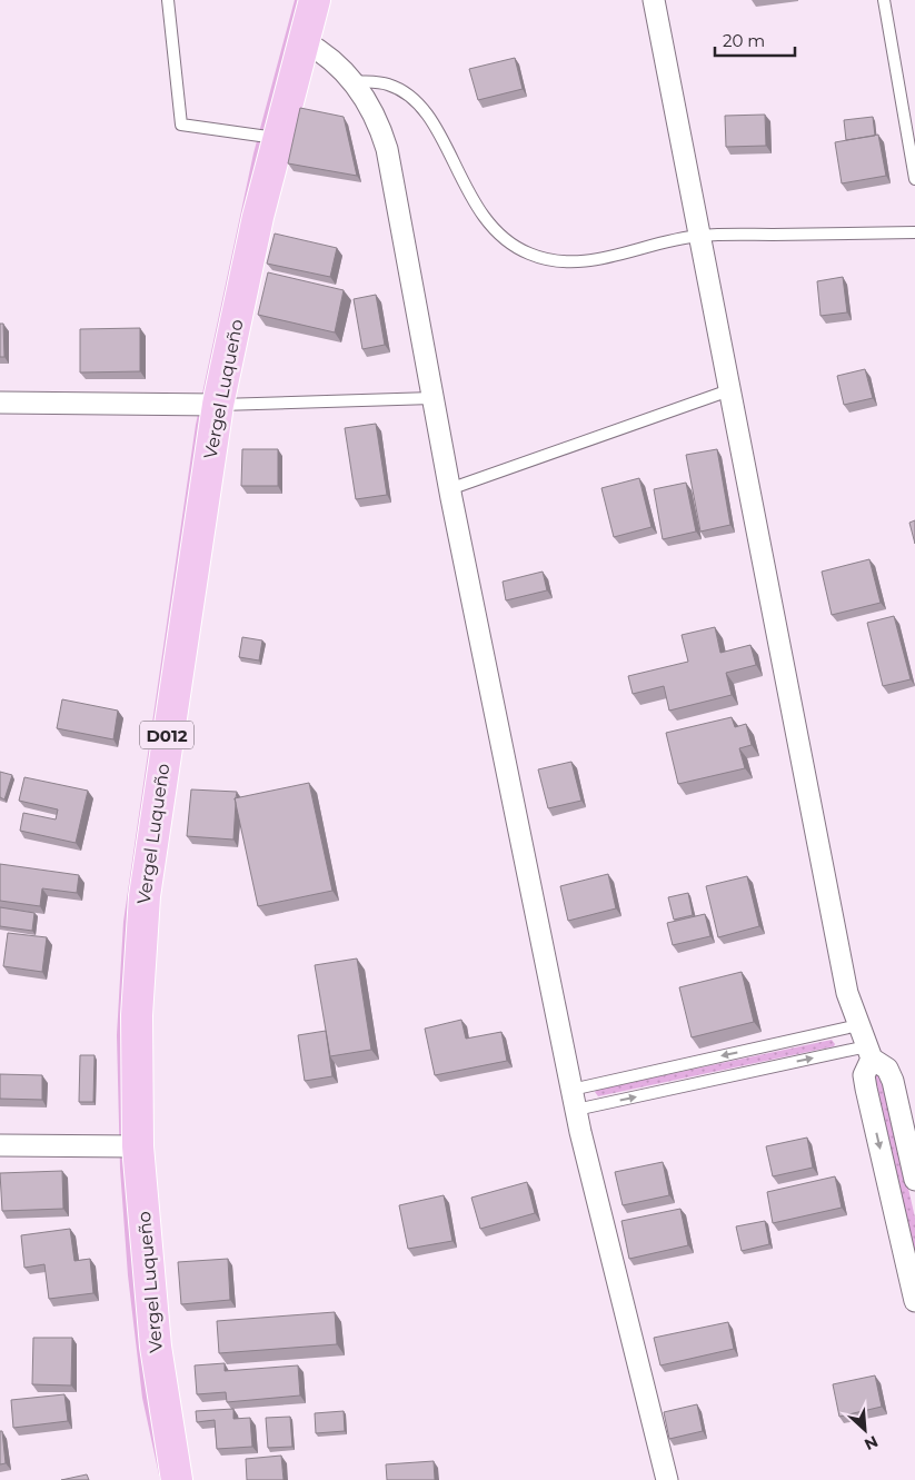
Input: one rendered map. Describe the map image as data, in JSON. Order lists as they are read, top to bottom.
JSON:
{
  "streets": {
    "main road": ["Vergel Luqueño", "D012"]
  },
  "scale_bar": "20 m",
  "north": "bottom right"
}
